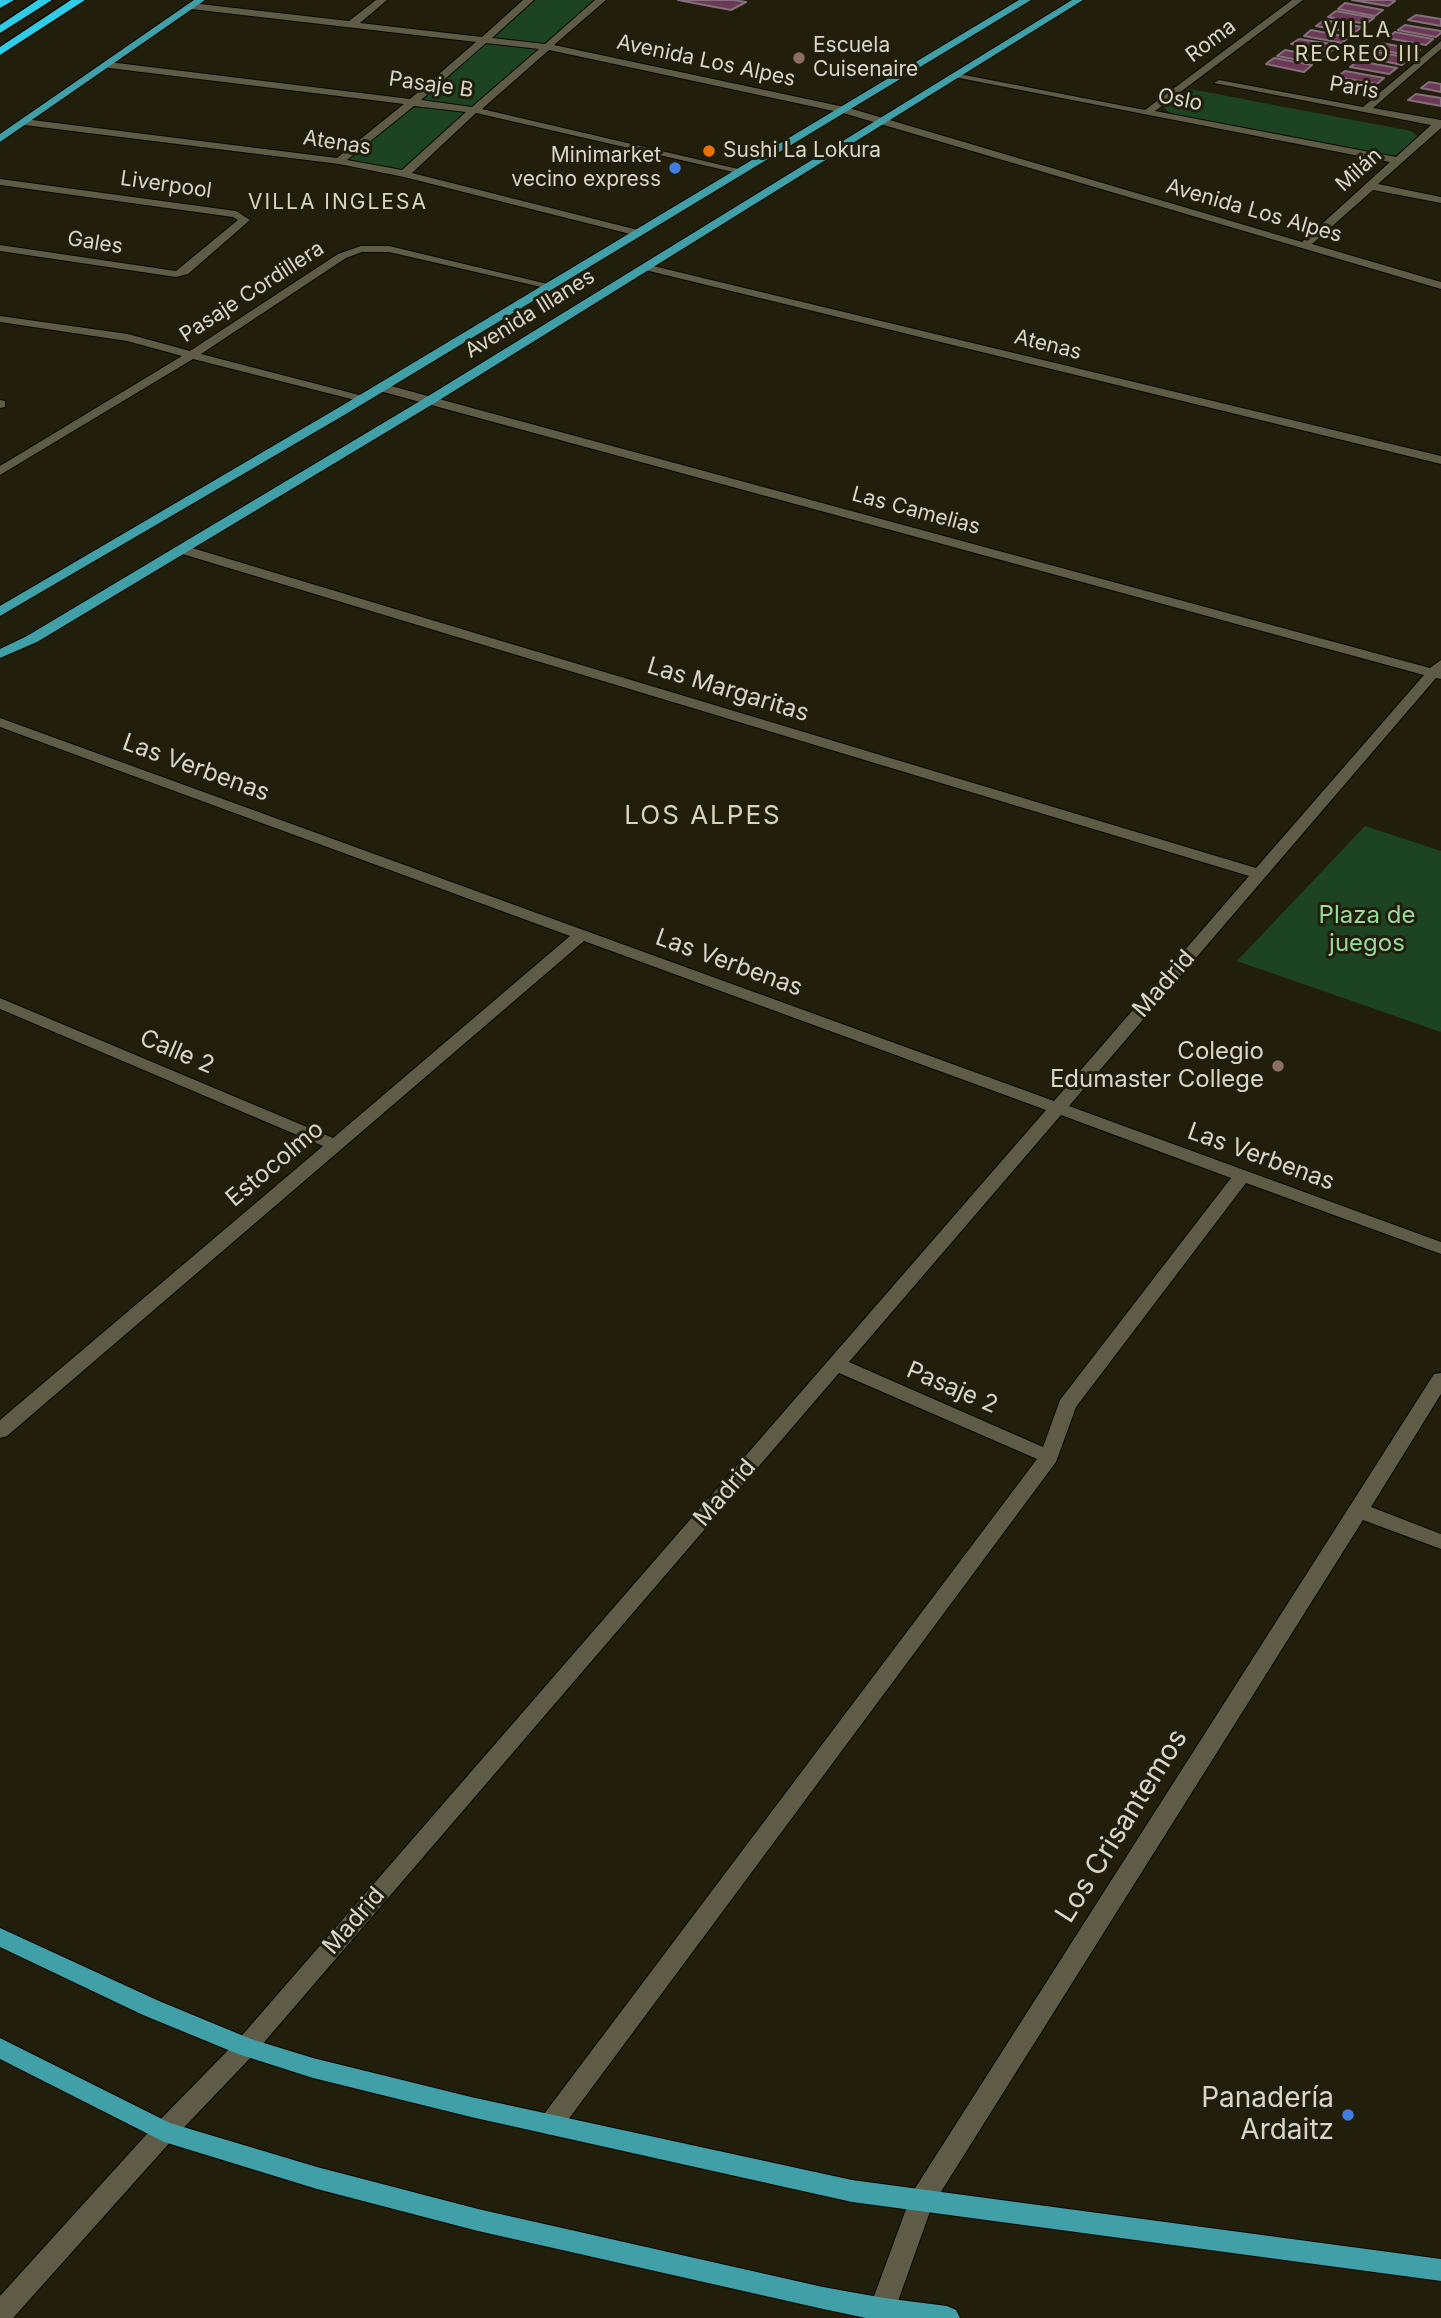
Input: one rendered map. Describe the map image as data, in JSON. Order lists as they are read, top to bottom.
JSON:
{
  "streets": {
    "main road": ["Avenida Illanes"],
    "street": [
      "Roma",
      "Avenida Los Alpes",
      "Pasaje B",
      "Paris",
      "Oslo",
      "Atenas",
      "Milán",
      "Liverpool",
      "Gales",
      "Pasaje Cordillera",
      "Las Camelias",
      "Las Margaritas",
      "Las Verbenas",
      "Madrid",
      "Calle 2",
      "Estocolmo",
      "Pasaje 2",
      "Los Crisantemos"
    ]
  },
  "crossings": [
    ["Roma", "Oslo"],
    ["Avenida Los Alpes", "Milán"],
    ["Avenida Los Alpes", "Avenida Illanes"],
    ["Pasaje B", "Avenida Illanes"],
    ["Paris", "Milán"],
    ["Oslo", "Milán"],
    ["Oslo", "Avenida Illanes"],
    ["Atenas", "Avenida Illanes"],
    ["Liverpool", "Gales"],
    ["Pasaje Cordillera", "Avenida Illanes"],
    ["Avenida Illanes", "Las Camelias"],
    ["Avenida Illanes", "Las Margaritas"],
    ["Las Camelias", "Madrid"],
    ["Las Margaritas", "Madrid"],
    ["Las Verbenas", "Madrid"],
    ["Las Verbenas", "Estocolmo"],
    ["Madrid", "Pasaje 2"],
    ["Calle 2", "Estocolmo"]
  ],
  "districts": ["VILLA RECREO III", "VILLA INGLESA", "LOS ALPES"],
  "parks": ["Plaza de juegos"],
  "places": [
    "Escuela Cuisenaire",
    "Sushi La Lokura",
    "Minimarket vecino express",
    "Colegio Edumaster College",
    "Panadería Ardaitz"
  ]
}
